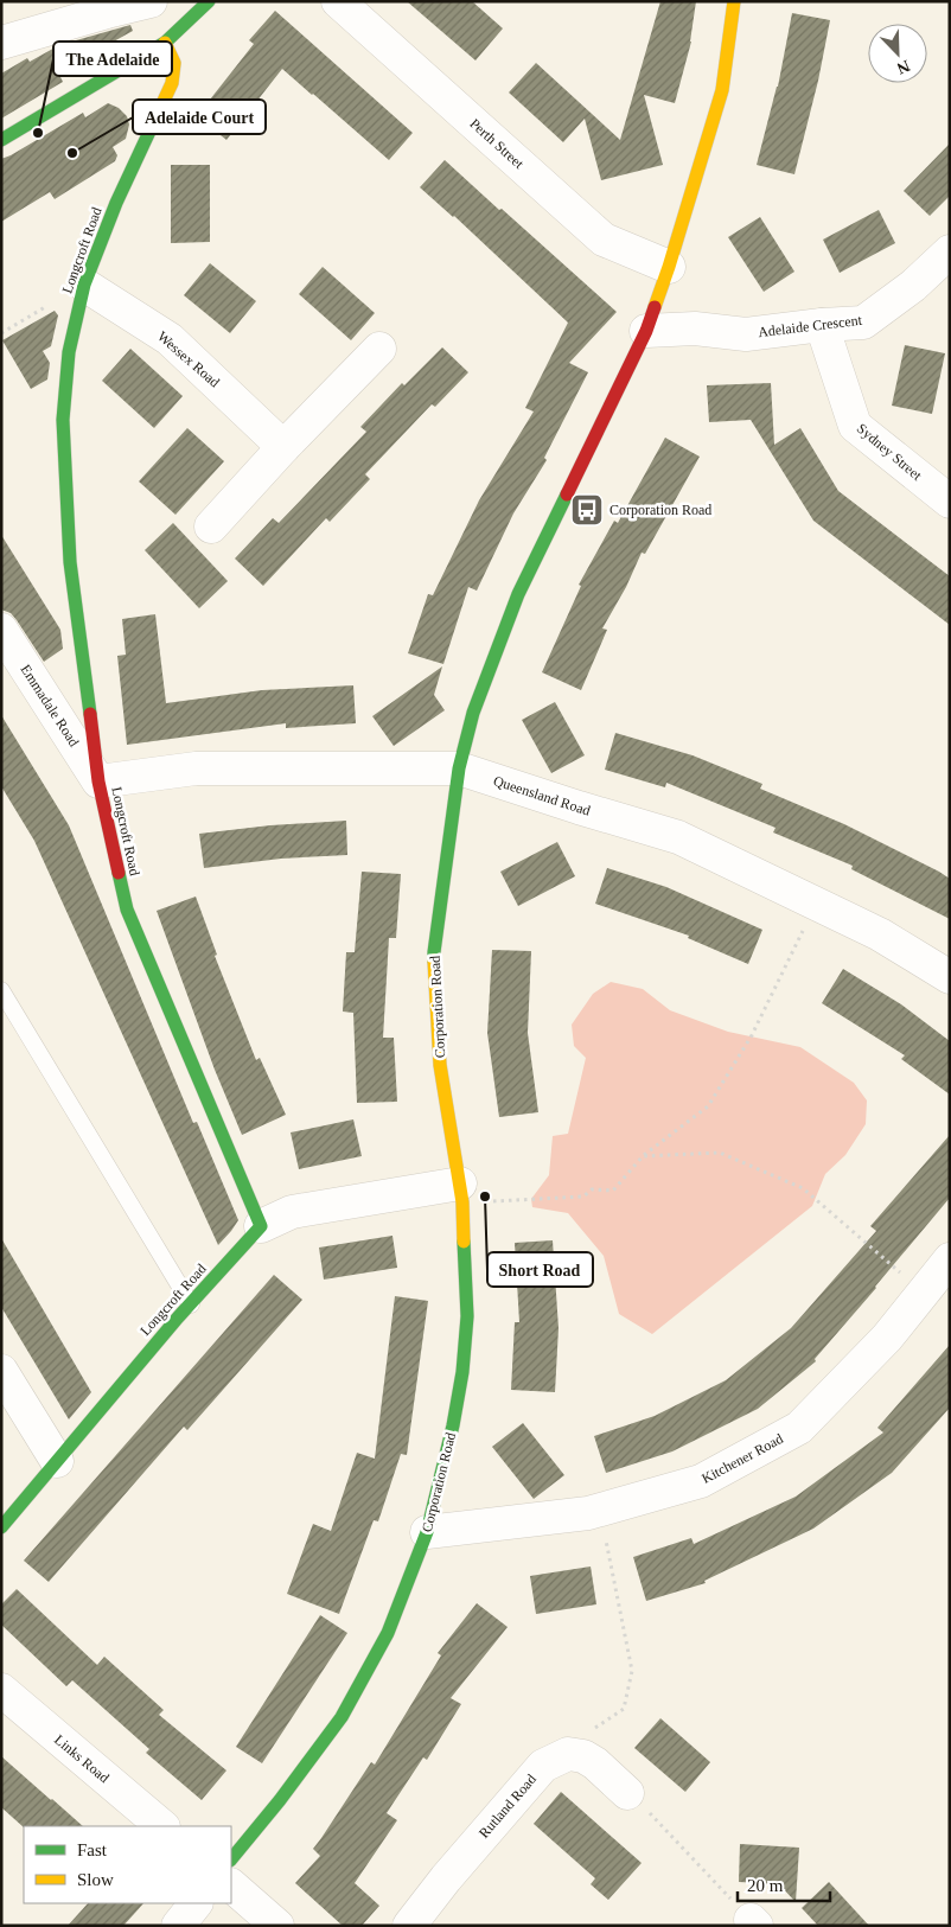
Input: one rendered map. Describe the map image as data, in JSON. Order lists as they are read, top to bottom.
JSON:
{
  "streets": {
    "street": [
      "Perth Street",
      "Longcroft Road",
      "Adelaide Crescent",
      "Wessex Road",
      "Sydney Street",
      "Emmadale Road",
      "Queensland Road",
      "Corporation Road",
      "Kitchener Road",
      "Links Road",
      "Rutland Road"
    ]
  },
  "crossings": [
    ["Perth Street", "Corporation Road"],
    ["Longcroft Road", "Wessex Road"],
    ["Longcroft Road", "Emmadale Road"],
    ["Longcroft Road", "Queensland Road"],
    ["Adelaide Crescent", "Sydney Street"],
    ["Adelaide Crescent", "Corporation Road"],
    ["Emmadale Road", "Queensland Road"],
    ["Queensland Road", "Corporation Road"],
    ["Corporation Road", "Kitchener Road"]
  ],
  "places": {
    "other": ["The Adelaide", "Adelaide Court", "Short Road"],
    "bus stop": ["Corporation Road"]
  },
  "legend": ["Fast", "Slow"],
  "scale_bar": "20 m",
  "north": "bottom right"
}
